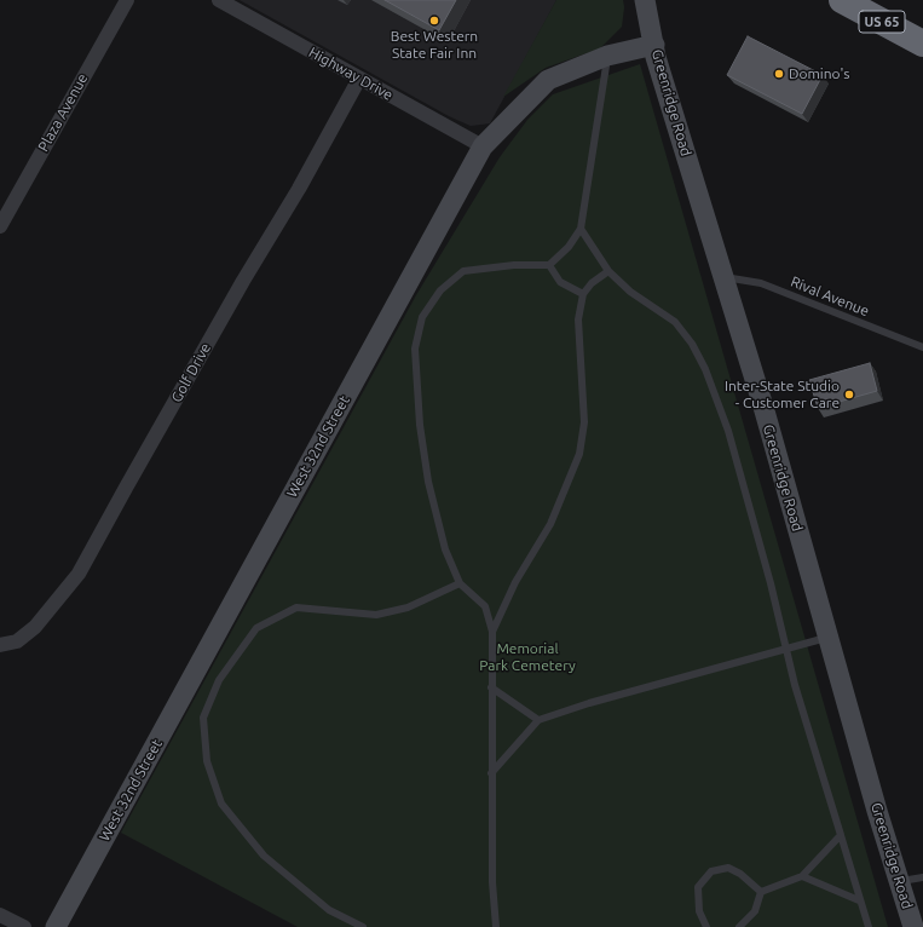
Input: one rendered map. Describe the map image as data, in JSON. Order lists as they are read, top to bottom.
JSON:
{
  "streets": {
    "highway": ["US 65"],
    "street": [
      "Highway Drive",
      "Greenridge Road",
      "Plaza Avenue",
      "Golf Drive",
      "West 32nd Street"
    ],
    "lane": ["Rival Avenue"]
  },
  "crossings": [
    ["Highway Drive", "Golf Drive"],
    ["Highway Drive", "West 32nd Street"],
    ["Greenridge Road", "Rival Avenue"],
    ["Greenridge Road", "West 32nd Street"]
  ],
  "parks": ["Memorial Park Cemetery"],
  "places": ["Best Western State Fair Inn", "Domino's", "Inter-State Studio - Customer Care"]
}
